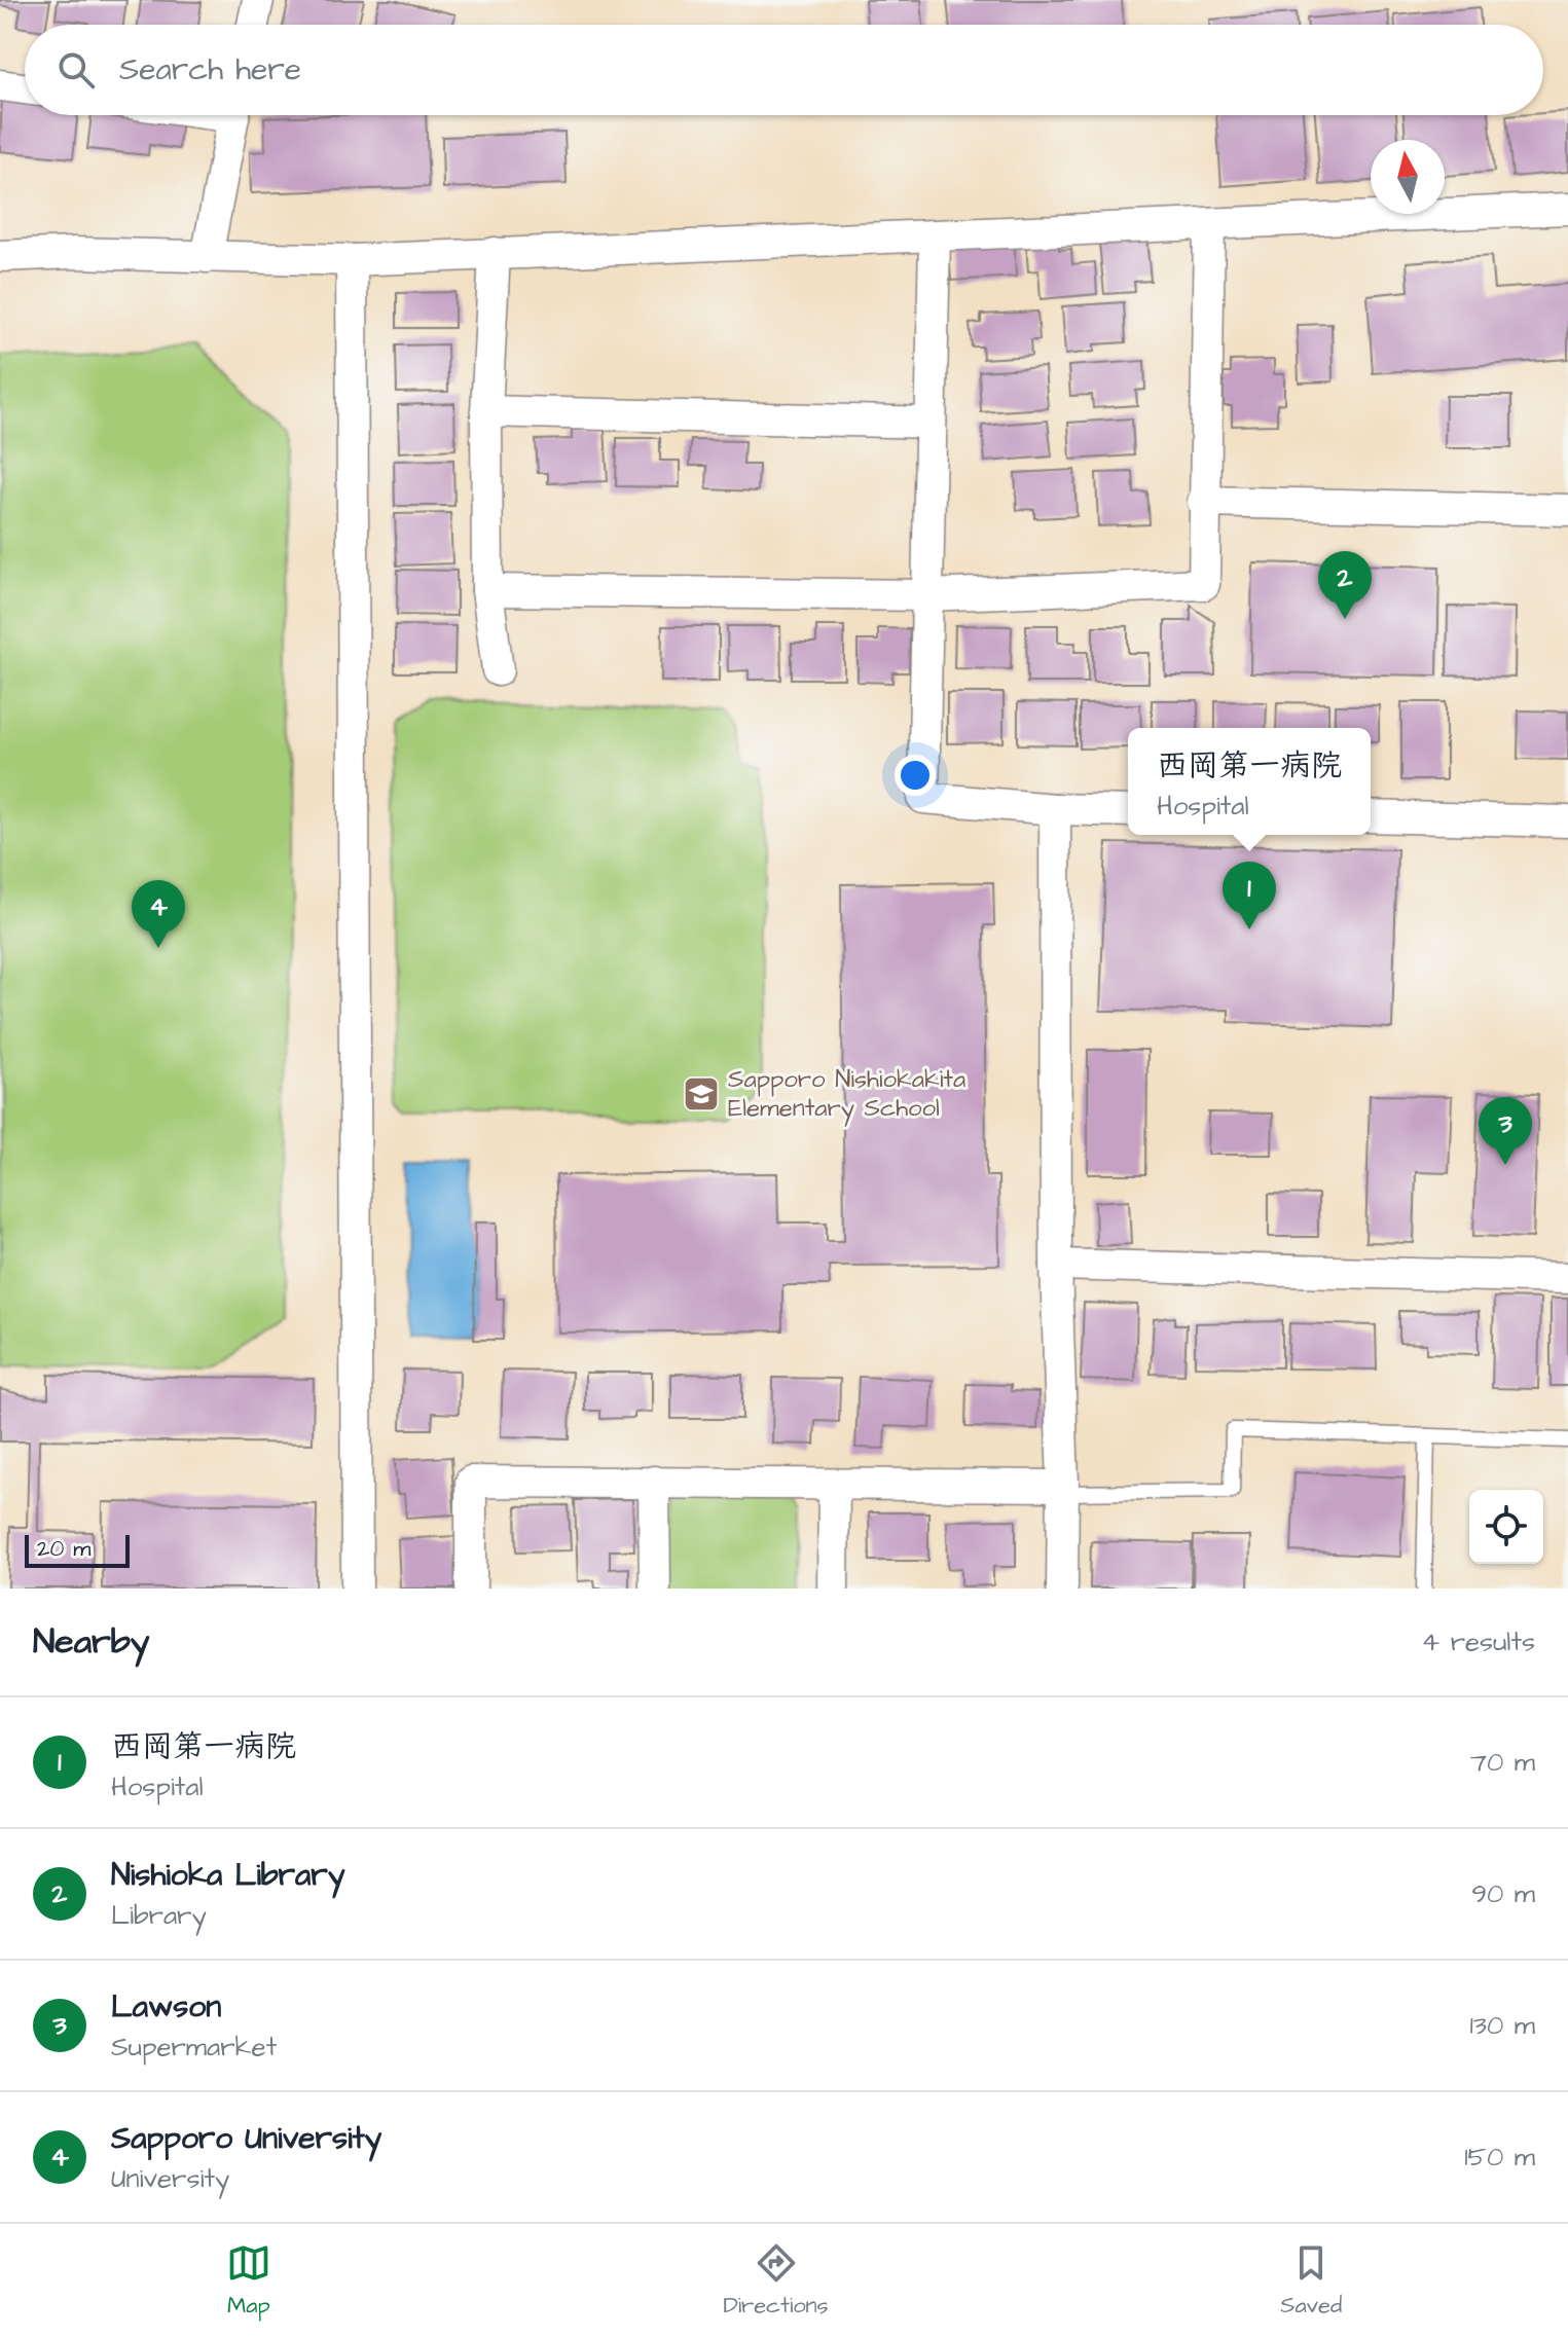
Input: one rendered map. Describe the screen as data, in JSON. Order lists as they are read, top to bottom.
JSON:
{
  "places": {
    "school or university": ["Sapporo Nishiokakita Elementary School"]
  },
  "scale_bar": "20 m",
  "north": "top",
  "page": {
    "search": "Search here",
    "pins": [
      "2",
      "1",
      "4",
      "3"
    ],
    "popup": ["西岡第一病院", "Hospital"],
    "scale": "20 m",
    "heading": ["Nearby", "4 results"],
    "list": [
      {
        "mark": "1",
        "name": "西岡第一病院",
        "note": "Hospital",
        "value": "70 m"
      },
      {
        "mark": "2",
        "name": "Nishioka Library",
        "note": "Library",
        "value": "90 m"
      },
      {
        "mark": "3",
        "name": "Lawson",
        "note": "Supermarket",
        "value": "130 m"
      },
      {
        "mark": "4",
        "name": "Sapporo University",
        "note": "University",
        "value": "150 m"
      }
    ],
    "nav": ["Map", "Directions", "Saved"]
  }
}
